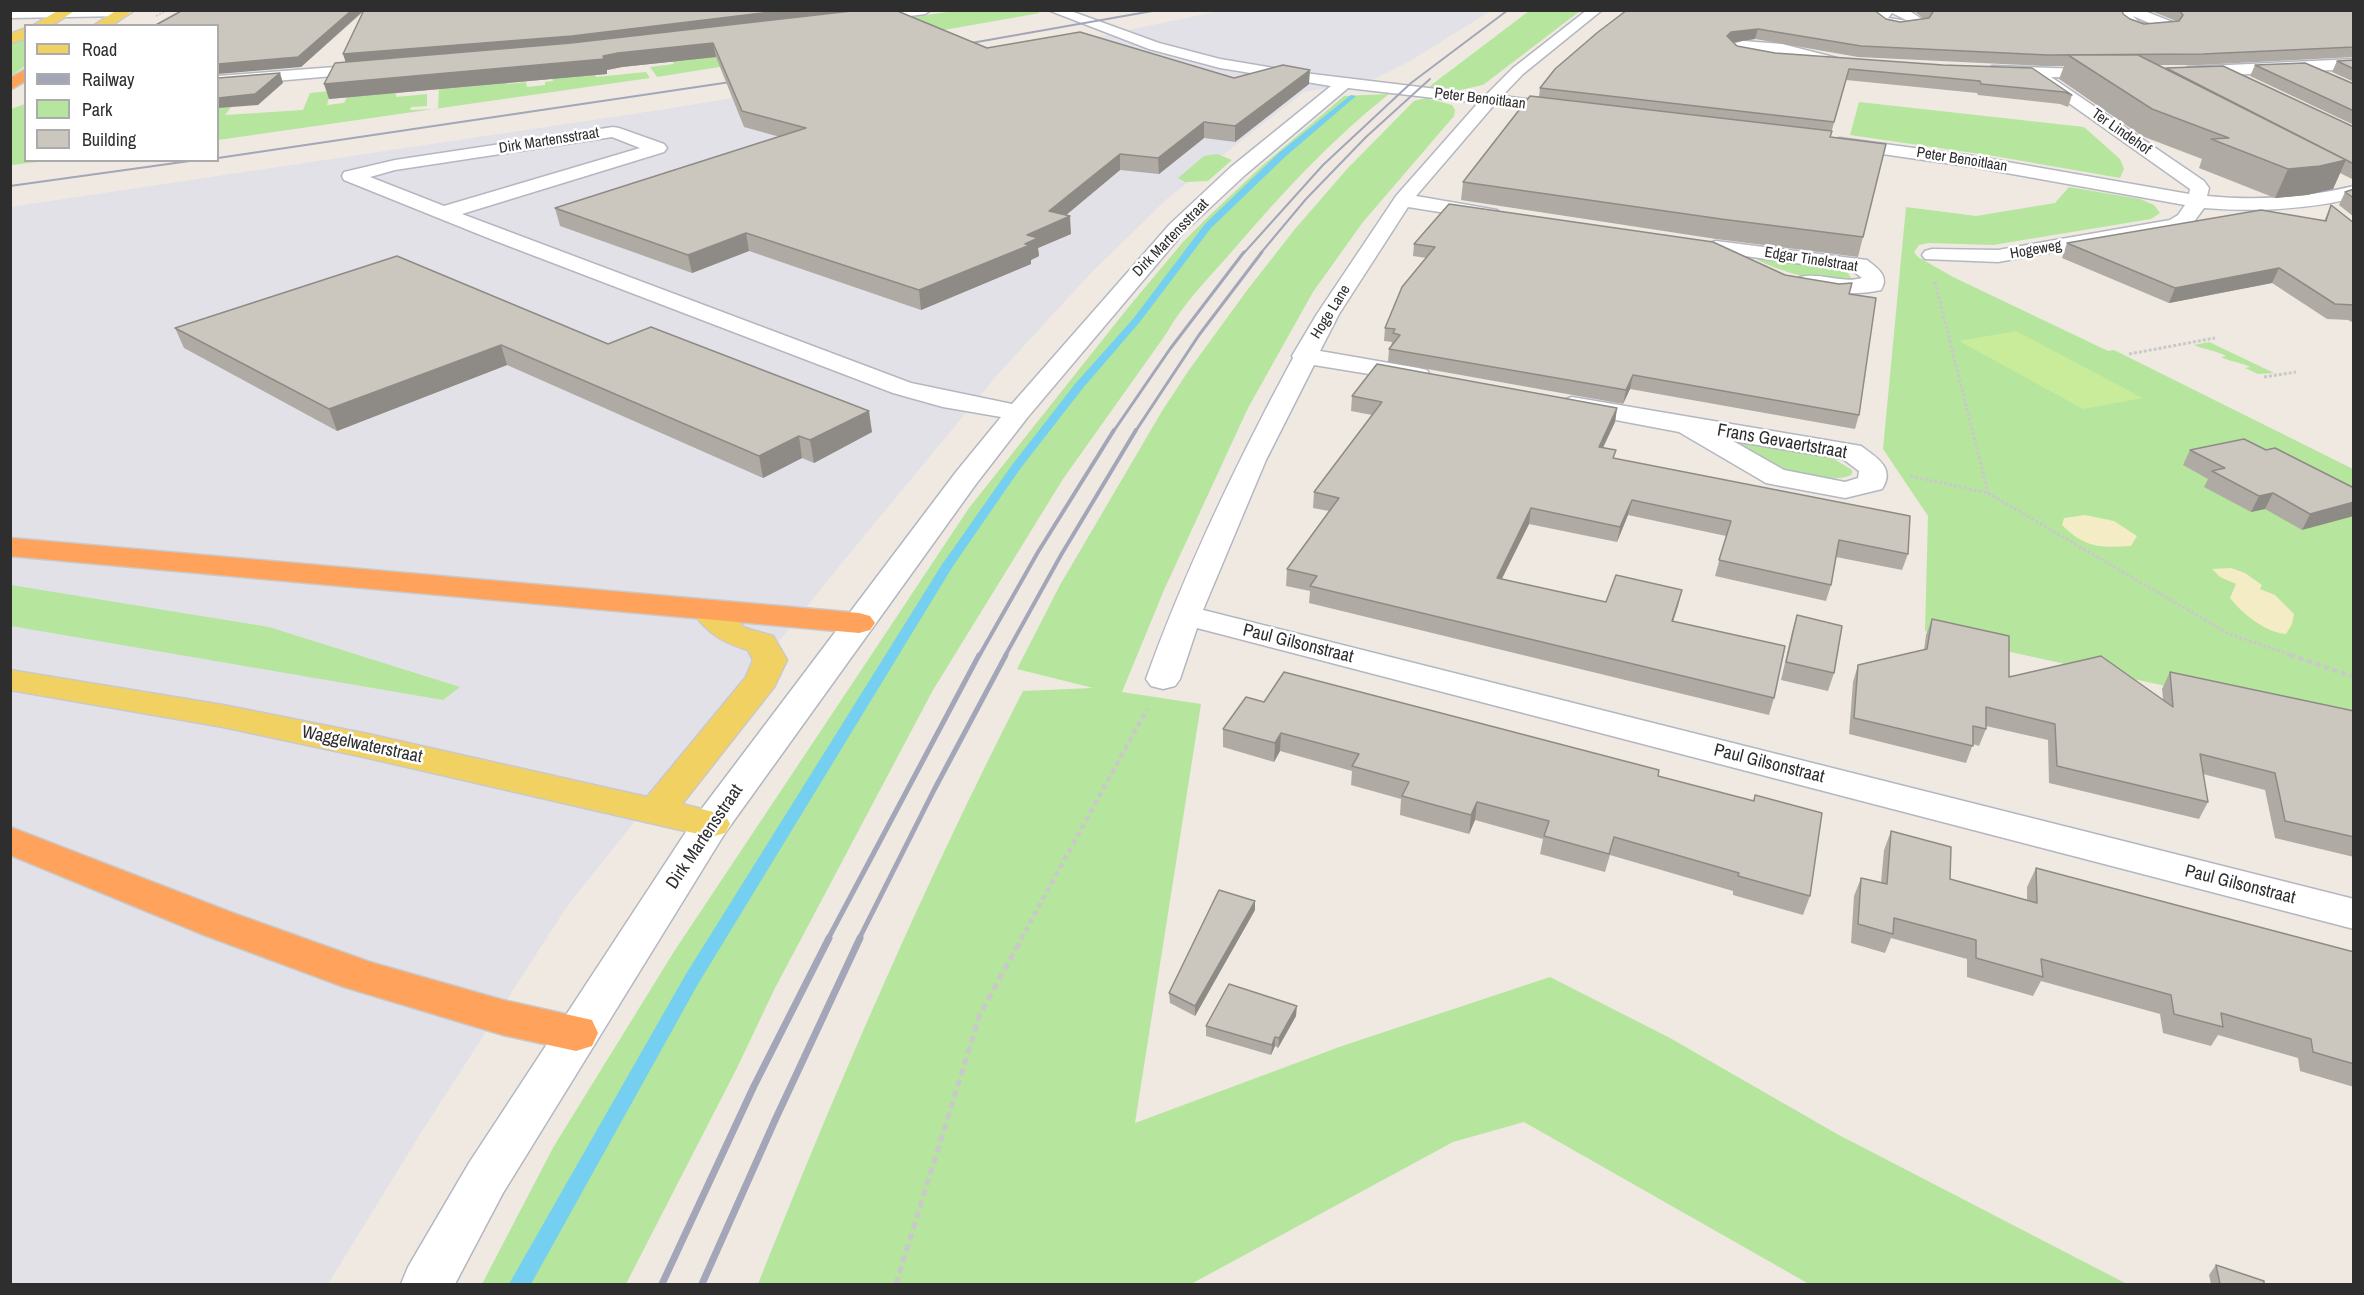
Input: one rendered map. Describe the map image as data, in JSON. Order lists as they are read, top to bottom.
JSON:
{
  "streets": {
    "main road": ["Waggelwaterstraat"],
    "street": [
      "Peter Benoitlaan",
      "Ter Lindehof",
      "Dirk Martensstraat",
      "Hogeweg",
      "Edgar Tinelstraat",
      "Hoge Lane",
      "Frans Gevaertstraat",
      "Paul Gilsonstraat"
    ]
  },
  "crossings": [
    ["Peter Benoitlaan", "Ter Lindehof"],
    ["Peter Benoitlaan", "Dirk Martensstraat"],
    ["Peter Benoitlaan", "Hogeweg"],
    ["Peter Benoitlaan", "Hoge Lane"],
    ["Ter Lindehof", "Hogeweg"],
    ["Dirk Martensstraat", "Waggelwaterstraat"],
    ["Hoge Lane", "Paul Gilsonstraat"]
  ],
  "legend": [
    "Road",
    "Railway",
    "Park",
    "Building"
  ]
}
